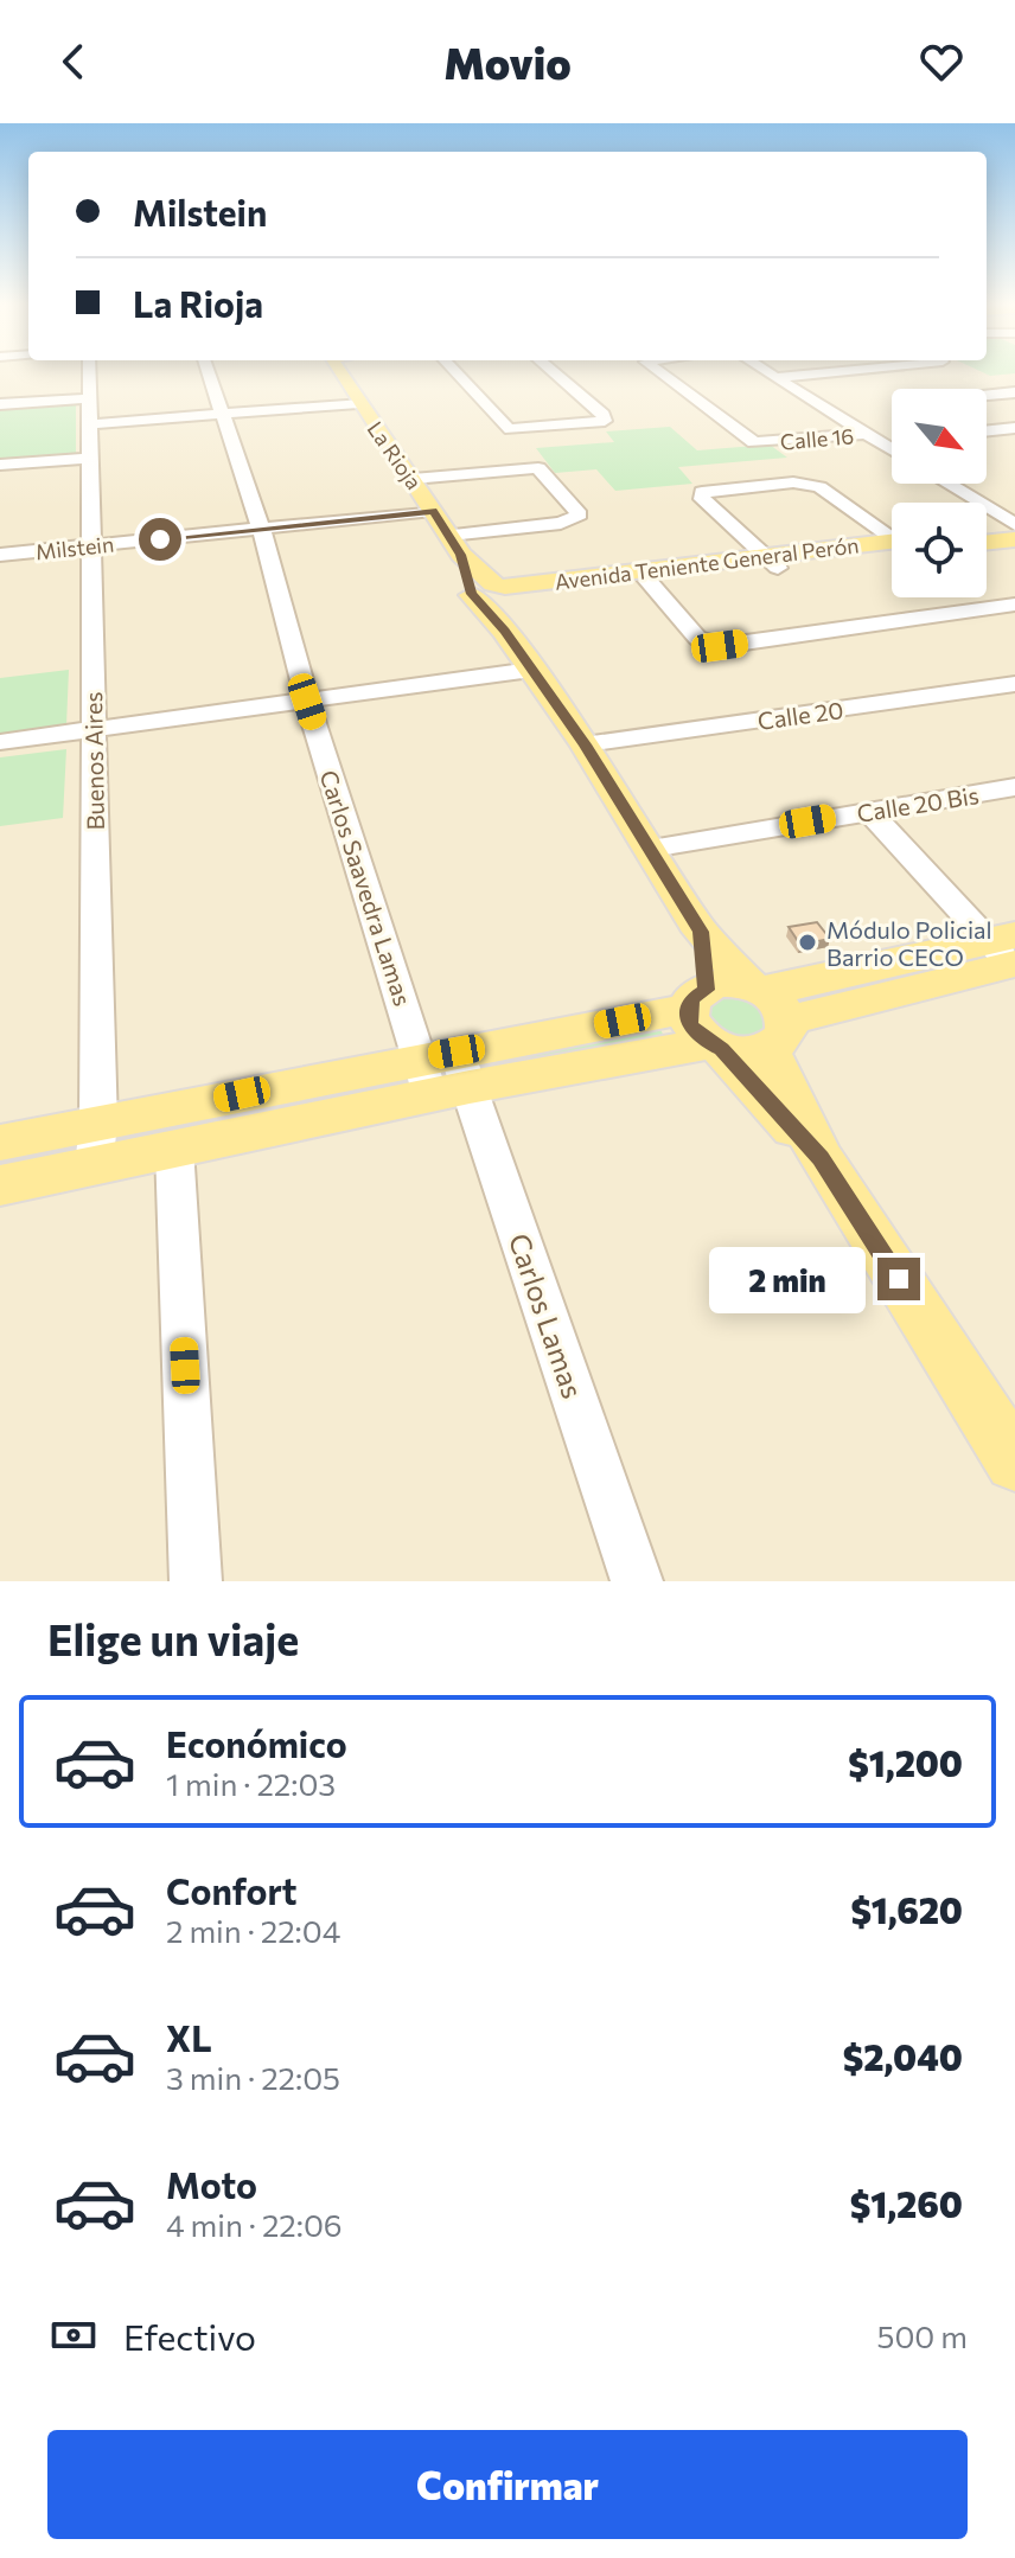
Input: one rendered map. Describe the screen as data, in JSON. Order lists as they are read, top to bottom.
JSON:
{
  "streets": {
    "main road": ["La Rioja", "Avenida Teniente General Perón"],
    "street": [
      "Calle 16",
      "Milstein",
      "Calle 20",
      "Buenos Aires",
      "Calle 20 Bis",
      "Carlos Saavedra Lamas",
      "Carlos Lamas"
    ]
  },
  "crossings": [
    ["La Rioja", "Milstein"],
    ["La Rioja", "Avenida Teniente General Perón"],
    ["La Rioja", "Calle 20"],
    ["La Rioja", "Calle 20 Bis"],
    ["Milstein", "Buenos Aires"],
    ["Milstein", "Carlos Saavedra Lamas"],
    ["Carlos Saavedra Lamas", "Carlos Lamas"]
  ],
  "places": ["Módulo Policial Barrio CECO"],
  "north": "bottom right",
  "page": {
    "header": "Movio",
    "banner": ["Milstein", "La Rioja"],
    "bubble": "2 min",
    "heading": "Elige un viaje",
    "list": [
      {
        "name": "Económico",
        "note": "1 min · 22:03",
        "value": "$1,200"
      },
      {
        "name": "Confort",
        "note": "2 min · 22:04",
        "value": "$1,620"
      },
      {
        "name": "XL",
        "note": "3 min · 22:05",
        "value": "$2,040"
      },
      {
        "name": "Moto",
        "note": "4 min · 22:06",
        "value": "$1,260"
      }
    ],
    "pay": ["Efectivo", "500 m"],
    "buttons": "Confirmar"
  }
}
